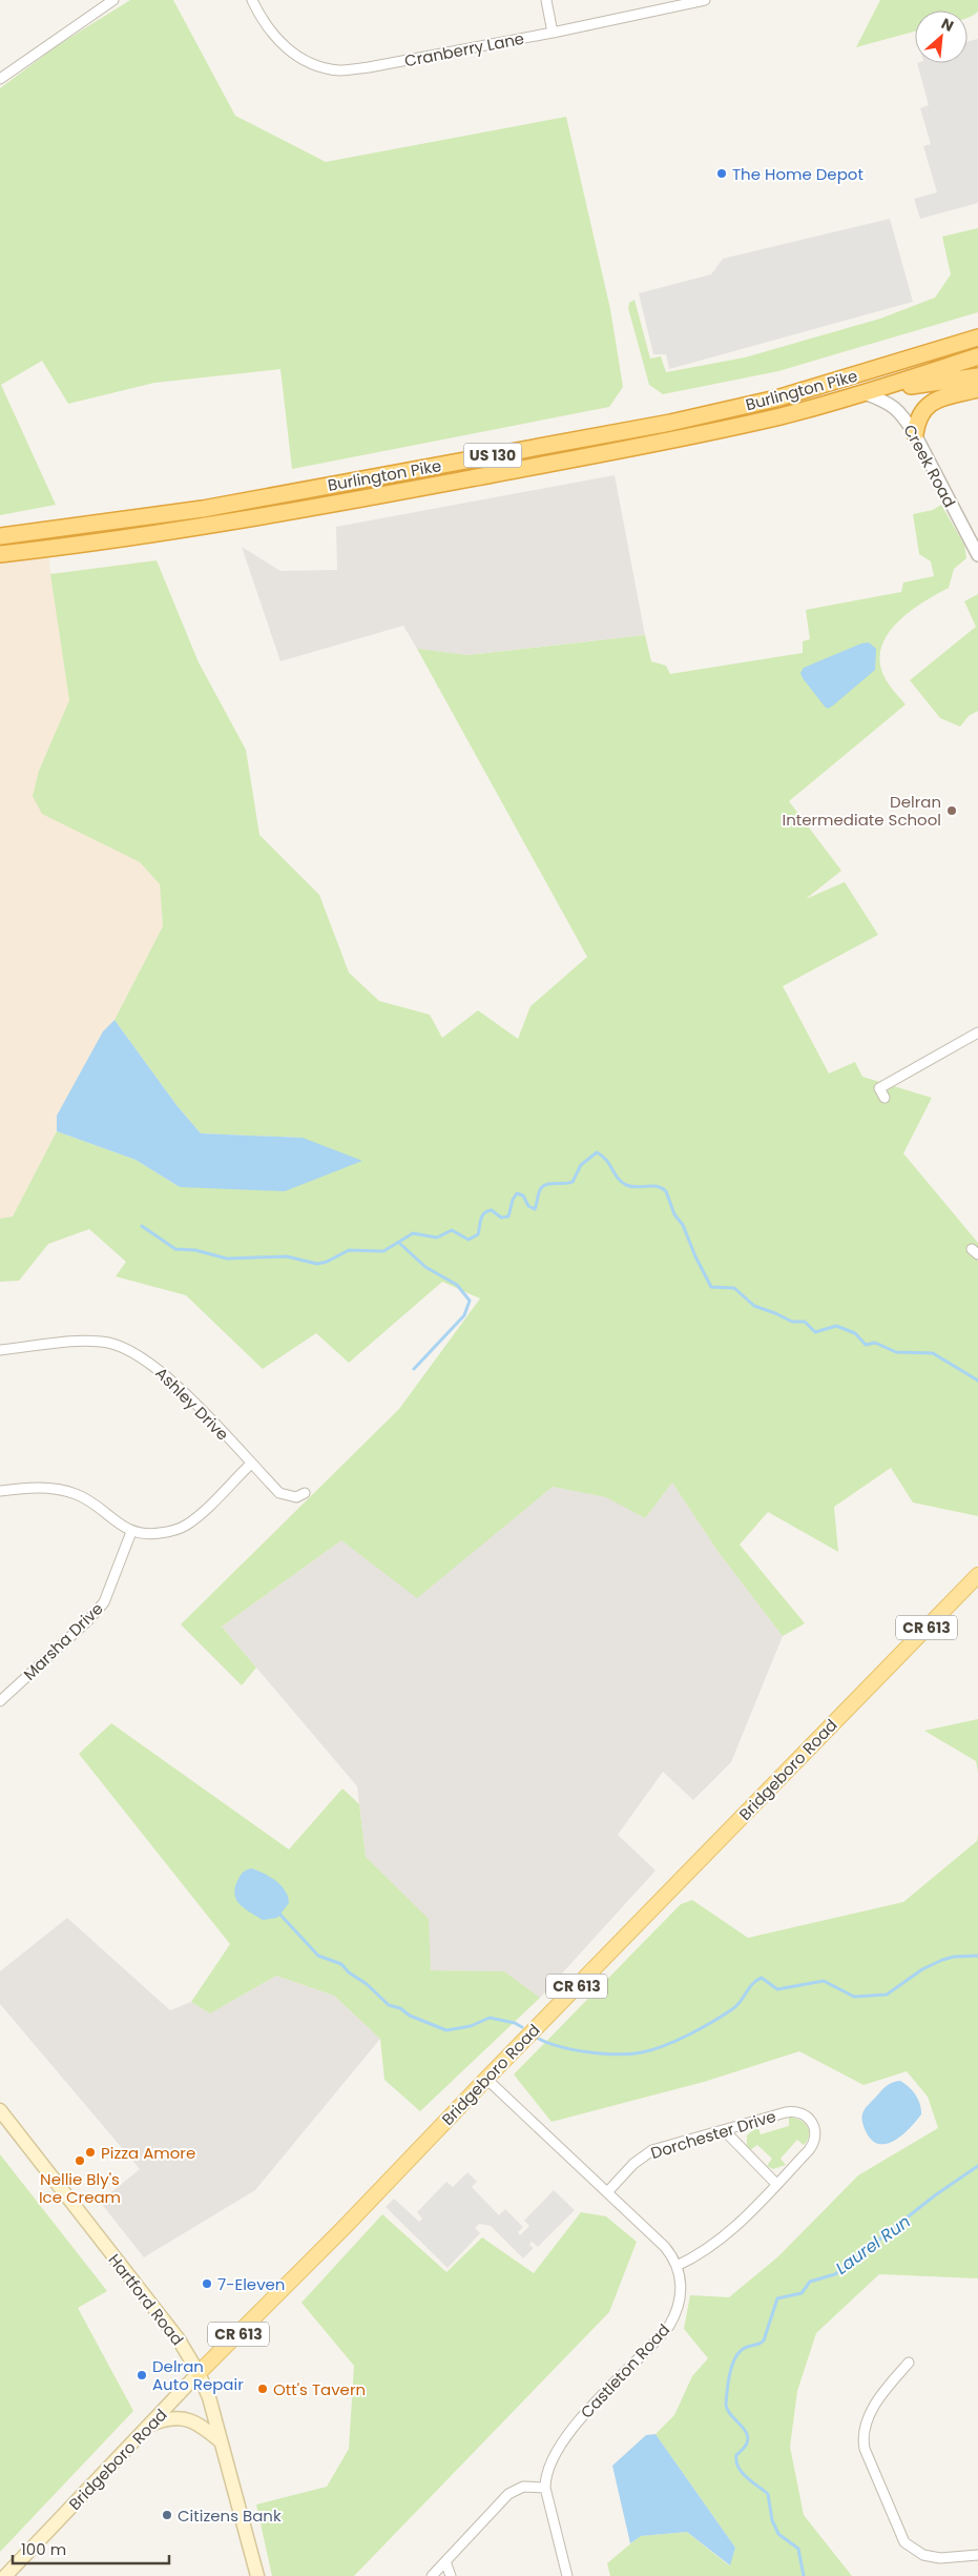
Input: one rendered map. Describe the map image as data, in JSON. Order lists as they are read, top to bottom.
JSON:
{
  "streets": {
    "highway": ["Burlington Pike", "US 130"],
    "main road": ["CR 613", "Bridgeboro Road", "Hartford Road"],
    "street": [
      "Cranberry Lane",
      "Creek Road",
      "Ashley Drive",
      "Marsha Drive",
      "Dorchester Drive",
      "Castleton Road"
    ]
  },
  "crossings": [
    ["Burlington Pike", "Creek Road"],
    ["Bridgeboro Road", "Hartford Road"],
    ["Bridgeboro Road", "Castleton Road"],
    ["Dorchester Drive", "Castleton Road"]
  ],
  "water": ["Laurel Run"],
  "places": [
    "The Home Depot",
    "Delran Intermediate School",
    "Pizza Amore",
    "Nellie Bly's Ice Cream",
    "7-Eleven",
    "Delran Auto Repair",
    "Ott's Tavern",
    "Citizens Bank"
  ],
  "scale_bar": "100 m",
  "north": "top right"
}
